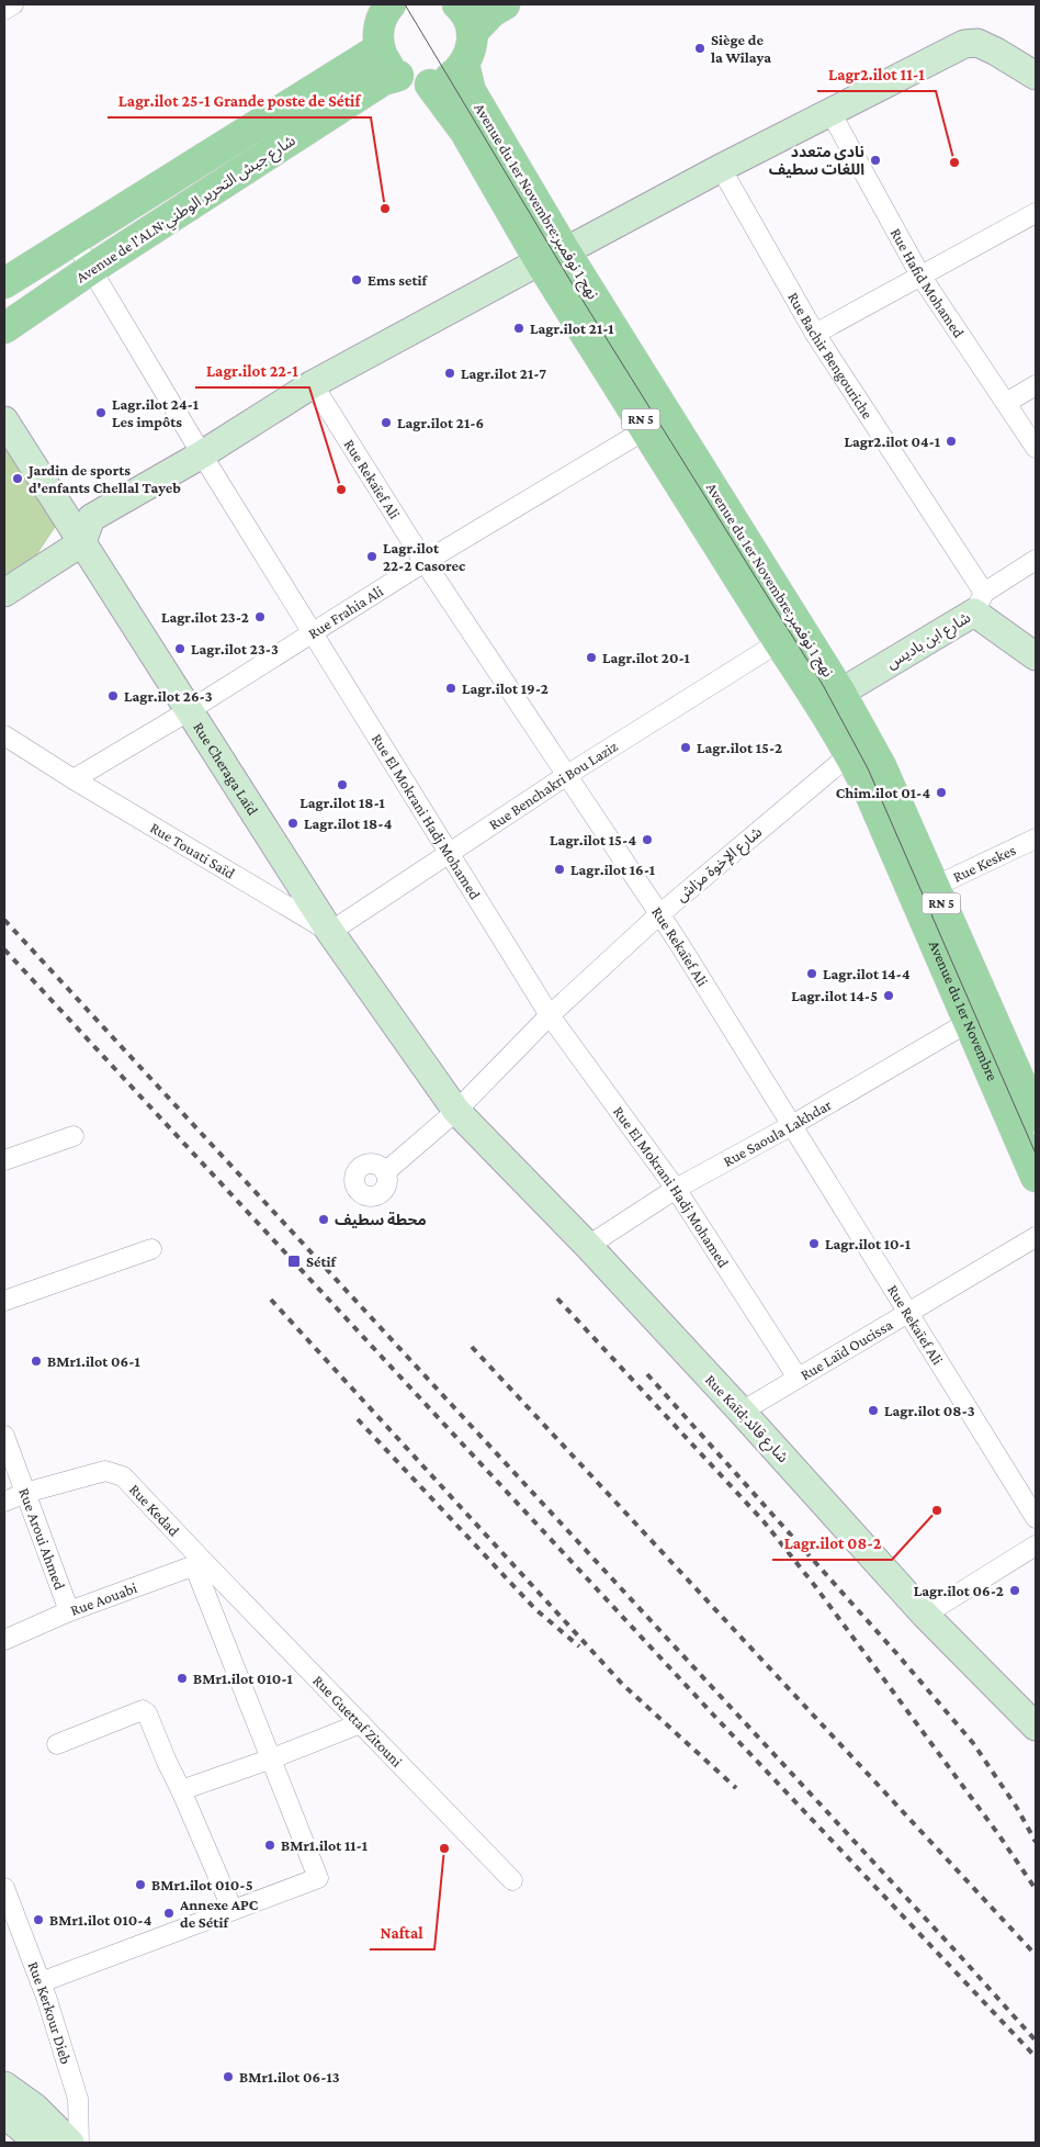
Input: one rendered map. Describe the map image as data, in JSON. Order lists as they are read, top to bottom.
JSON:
{
  "streets": {
    "main road": [
      "Avenue du 1er Novembre;نهج 1 نوفمبر",
      "Avenue de l'ALN;شارع جيش التحرير الوطني",
      "RN 5",
      "Avenue du 1er Novembre"
    ],
    "street": [
      "Rue Hafid Mohamed",
      "Rue Bachir Bengouriche",
      "Rue Rekaïef Ali",
      "Rue Frahia Ali",
      "شارع ابن باديس",
      "Rue Cheraga Laïd",
      "Rue Benchakri Bou Laziz",
      "Rue El Mokrani Hadj Mohamed",
      "Rue Touati Saïd",
      "Rue Keskes",
      "شارع الإخوة مزاش",
      "Rue Saoula Lakhdar",
      "Rue Laïd Oucissa",
      "Rue Kaïd;شارع قائد",
      "Rue Kedad",
      "Rue Aroui Ahmed",
      "Rue Aouabi",
      "Rue Guettaf Zitouni",
      "Rue Kerkour Dieb"
    ]
  },
  "crossings": [
    ["Avenue du 1er Novembre;نهج 1 نوفمبر", "Rue Frahia Ali"],
    ["Avenue du 1er Novembre;نهج 1 نوفمبر", "شارع ابن باديس"],
    ["Avenue du 1er Novembre;نهج 1 نوفمبر", "Rue Benchakri Bou Laziz"],
    ["Avenue du 1er Novembre;نهج 1 نوفمبر", "Rue Keskes"],
    ["Avenue du 1er Novembre;نهج 1 نوفمبر", "شارع الإخوة مزاش"],
    ["Avenue du 1er Novembre;نهج 1 نوفمبر", "Avenue du 1er Novembre"],
    ["Avenue de l'ALN;شارع جيش التحرير الوطني", "Rue El Mokrani Hadj Mohamed"],
    ["Rue Bachir Bengouriche", "شارع ابن باديس"],
    ["Rue Rekaïef Ali", "Rue Frahia Ali"],
    ["Rue Rekaïef Ali", "Rue Benchakri Bou Laziz"],
    ["Rue Rekaïef Ali", "شارع الإخوة مزاش"],
    ["Rue Rekaïef Ali", "Rue Saoula Lakhdar"],
    ["Rue Rekaïef Ali", "Rue Laïd Oucissa"],
    ["Rue Frahia Ali", "Rue Cheraga Laïd"],
    ["Rue Frahia Ali", "Rue El Mokrani Hadj Mohamed"],
    ["Rue Frahia Ali", "Rue Touati Saïd"],
    ["Rue Cheraga Laïd", "Rue Benchakri Bou Laziz"],
    ["Rue Cheraga Laïd", "Rue Touati Saïd"],
    ["Rue Cheraga Laïd", "شارع الإخوة مزاش"],
    ["Rue Cheraga Laïd", "Rue Kaïd;شارع قائد"],
    ["Rue Benchakri Bou Laziz", "Rue El Mokrani Hadj Mohamed"],
    ["Rue Benchakri Bou Laziz", "Rue Touati Saïd"],
    ["Rue El Mokrani Hadj Mohamed", "شارع الإخوة مزاش"],
    ["Rue El Mokrani Hadj Mohamed", "Rue Saoula Lakhdar"],
    ["Rue El Mokrani Hadj Mohamed", "Rue Laïd Oucissa"],
    ["شارع الإخوة مزاش", "Avenue du 1er Novembre"],
    ["شارع الإخوة مزاش", "Rue Kaïd;شارع قائد"],
    ["Avenue du 1er Novembre", "Rue Saoula Lakhdar"],
    ["Rue Saoula Lakhdar", "Rue Kaïd;شارع قائد"],
    ["Rue Laïd Oucissa", "Rue Kaïd;شارع قائد"],
    ["Rue Kedad", "Rue Aroui Ahmed"],
    ["Rue Kedad", "Rue Aouabi"],
    ["Rue Kedad", "Rue Guettaf Zitouni"],
    ["Rue Aroui Ahmed", "Rue Aouabi"],
    ["Rue Aouabi", "Rue Guettaf Zitouni"]
  ],
  "places": {
    "other": [
      "Siège de la Wilaya",
      "نادي متعدد اللغات سطيف",
      "Lagr2.ilot 11-1",
      "Lagr.ilot 25-1 Grande poste de Sétif",
      "Ems setif",
      "Lagr.ilot 21-1",
      "Lagr.ilot 21-7",
      "Lagr.ilot 24-1 Les impôts",
      "Lagr.ilot 21-6",
      "Lagr2.ilot 04-1",
      "Jardin de sports d'enfants Chellal Tayeb",
      "Lagr.ilot 22-1",
      "Lagr.ilot 22-2 Casorec",
      "Lagr.ilot 23-2",
      "Lagr.ilot 23-3",
      "Lagr.ilot 20-1",
      "Lagr.ilot 19-2",
      "Lagr.ilot 26-3",
      "Lagr.ilot 15-2",
      "Lagr.ilot 18-1",
      "Chim.ilot 01-4",
      "Lagr.ilot 18-4",
      "Lagr.ilot 15-4",
      "Lagr.ilot 16-1",
      "Lagr.ilot 14-4",
      "Lagr.ilot 14-5",
      "محطة سطيف",
      "Lagr.ilot 10-1",
      "BMr1.ilot 06-1",
      "Lagr.ilot 08-3",
      "Lagr.ilot 08-2",
      "Lagr.ilot 06-2",
      "BMr1.ilot 010-1",
      "BMr1.ilot 11-1",
      "Naftal",
      "BMr1.ilot 010-5",
      "Annexe APC de Sétif",
      "BMr1.ilot 010-4",
      "BMr1.ilot 06-13"
    ],
    "transit": ["Sétif"]
  }
}
